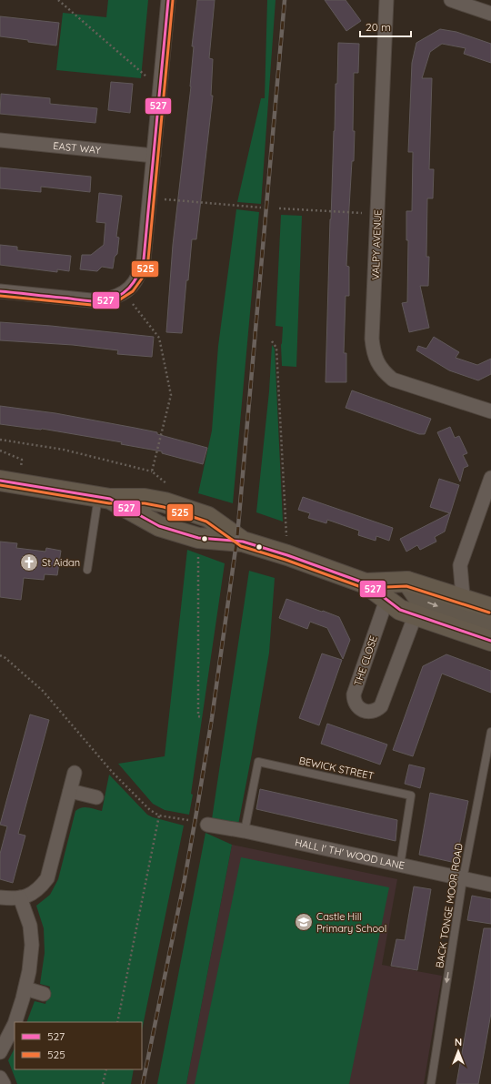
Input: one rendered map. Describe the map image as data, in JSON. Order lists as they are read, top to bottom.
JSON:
{
  "streets": {
    "street": [
      "EAST WAY",
      "VALPY AVENUE",
      "THE CLOSE",
      "HALL I' TH' WOOD LANE"
    ],
    "lane": ["BEWICK STREET", "BACK TONGE MOOR ROAD"]
  },
  "crossings": [
    ["BEWICK STREET", "HALL I' TH' WOOD LANE"],
    ["HALL I' TH' WOOD LANE", "BACK TONGE MOOR ROAD"]
  ],
  "one_way": ["BACK TONGE MOOR ROAD"],
  "places": {
    "church": ["St Aidan"],
    "school or university": ["Castle Hill Primary School"]
  },
  "lines": ["transit line 527", "transit line 525"],
  "legend": ["527", "525"],
  "scale_bar": "20 m",
  "north": "top"
}
